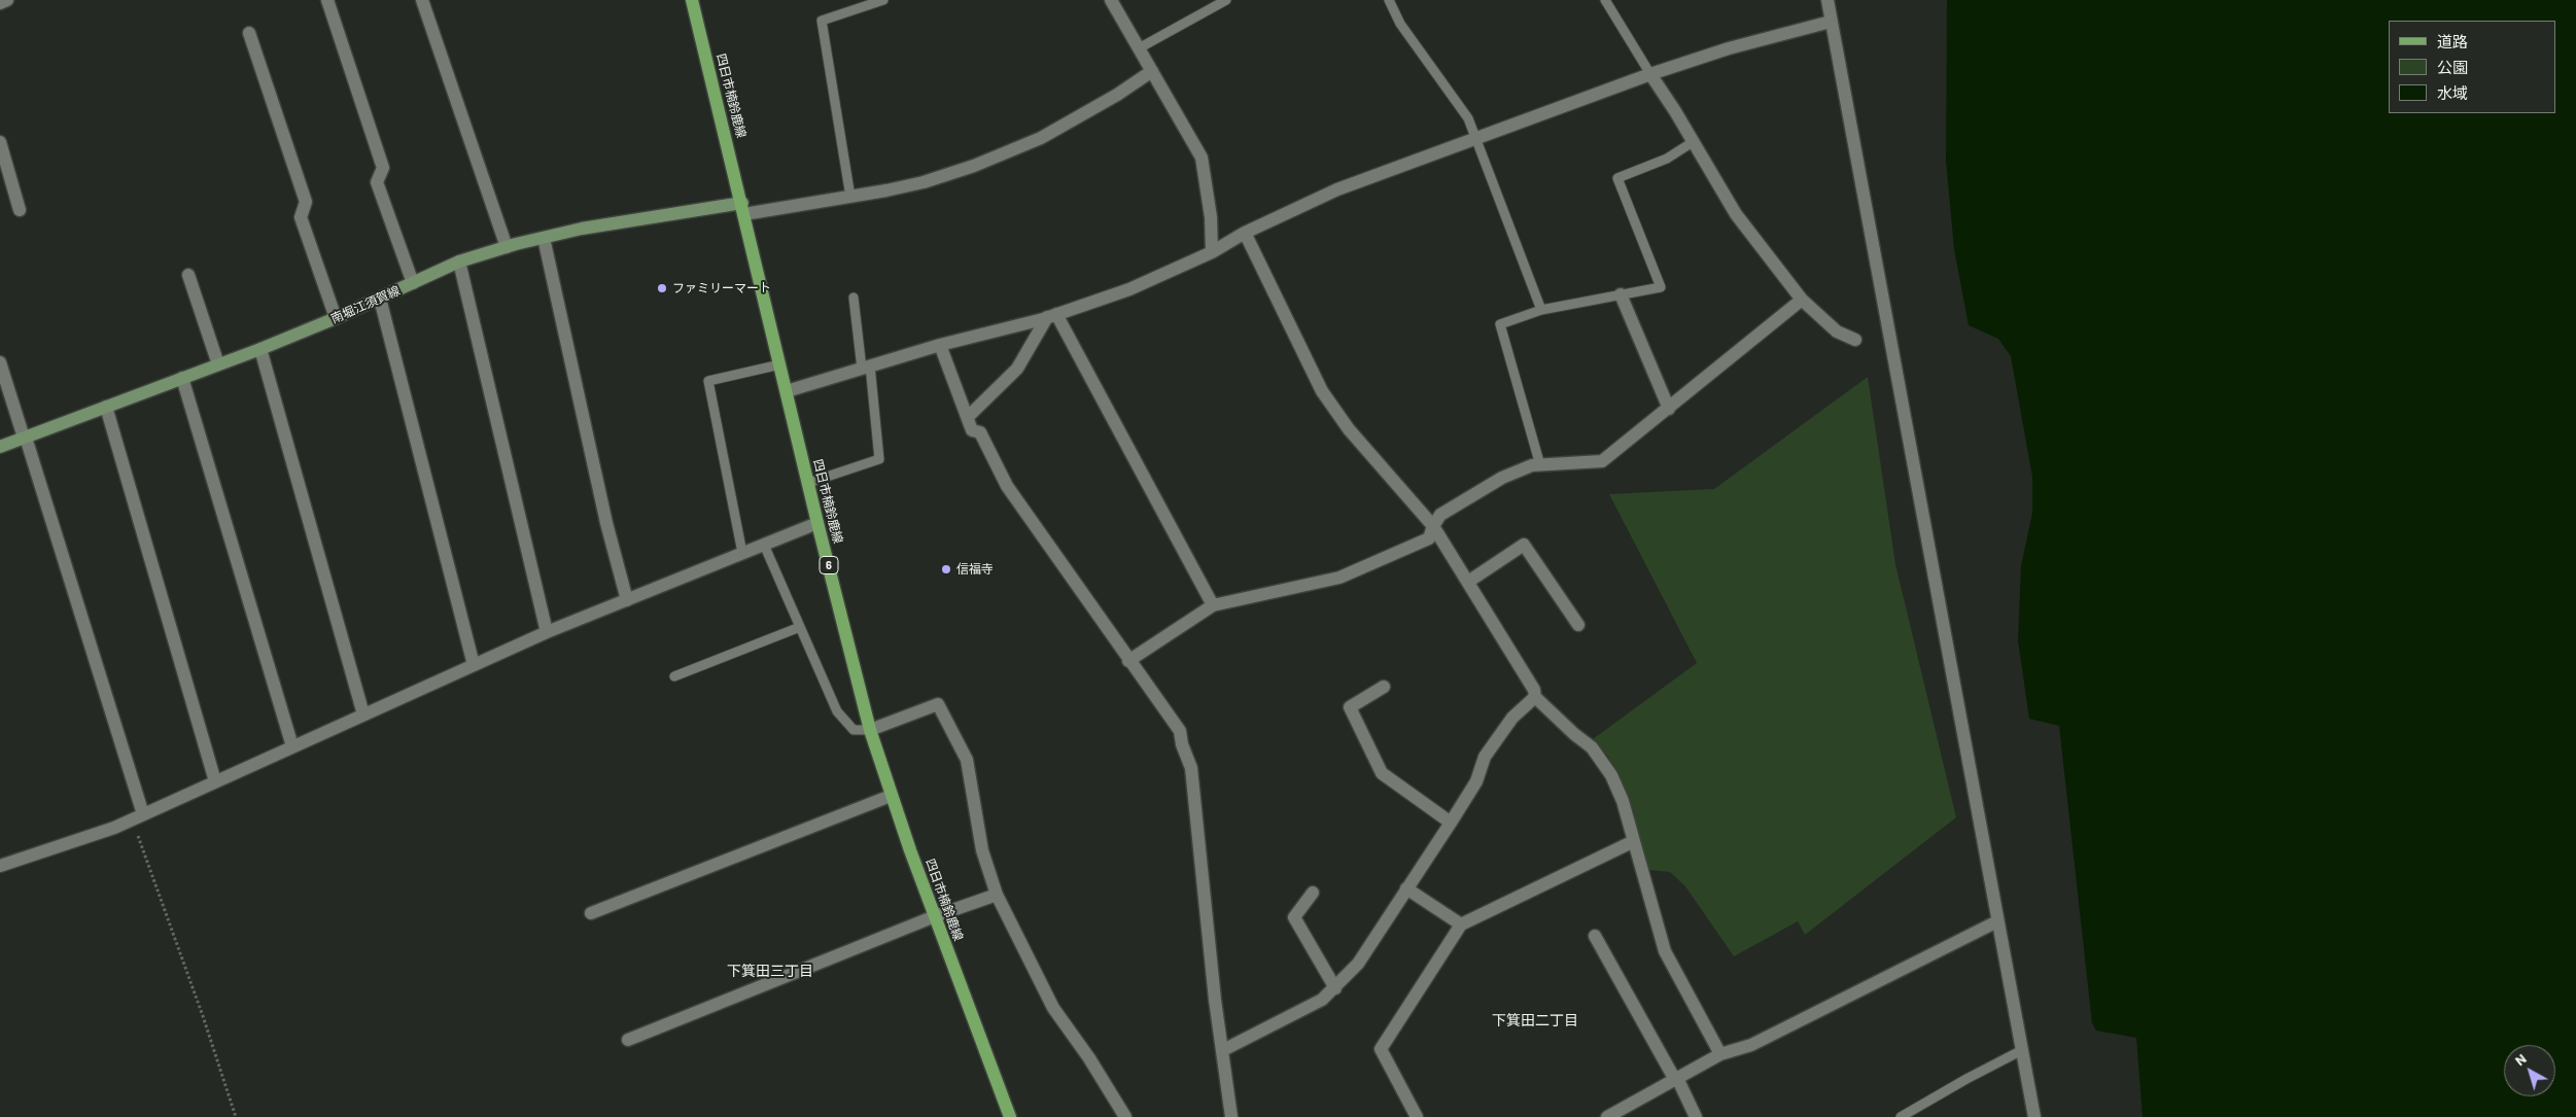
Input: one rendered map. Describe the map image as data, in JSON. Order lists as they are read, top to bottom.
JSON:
{
  "streets": {
    "main road": ["四日市楠鈴鹿線", "南堀江須賀線", "6"]
  },
  "crossings": [
    ["四日市楠鈴鹿線", "南堀江須賀線"]
  ],
  "districts": ["下箕田三丁目", "下箕田二丁目"],
  "places": ["ファミリーマート", "信福寺"],
  "legend": ["道路", "公園", "水域"],
  "north": "top left"
}
